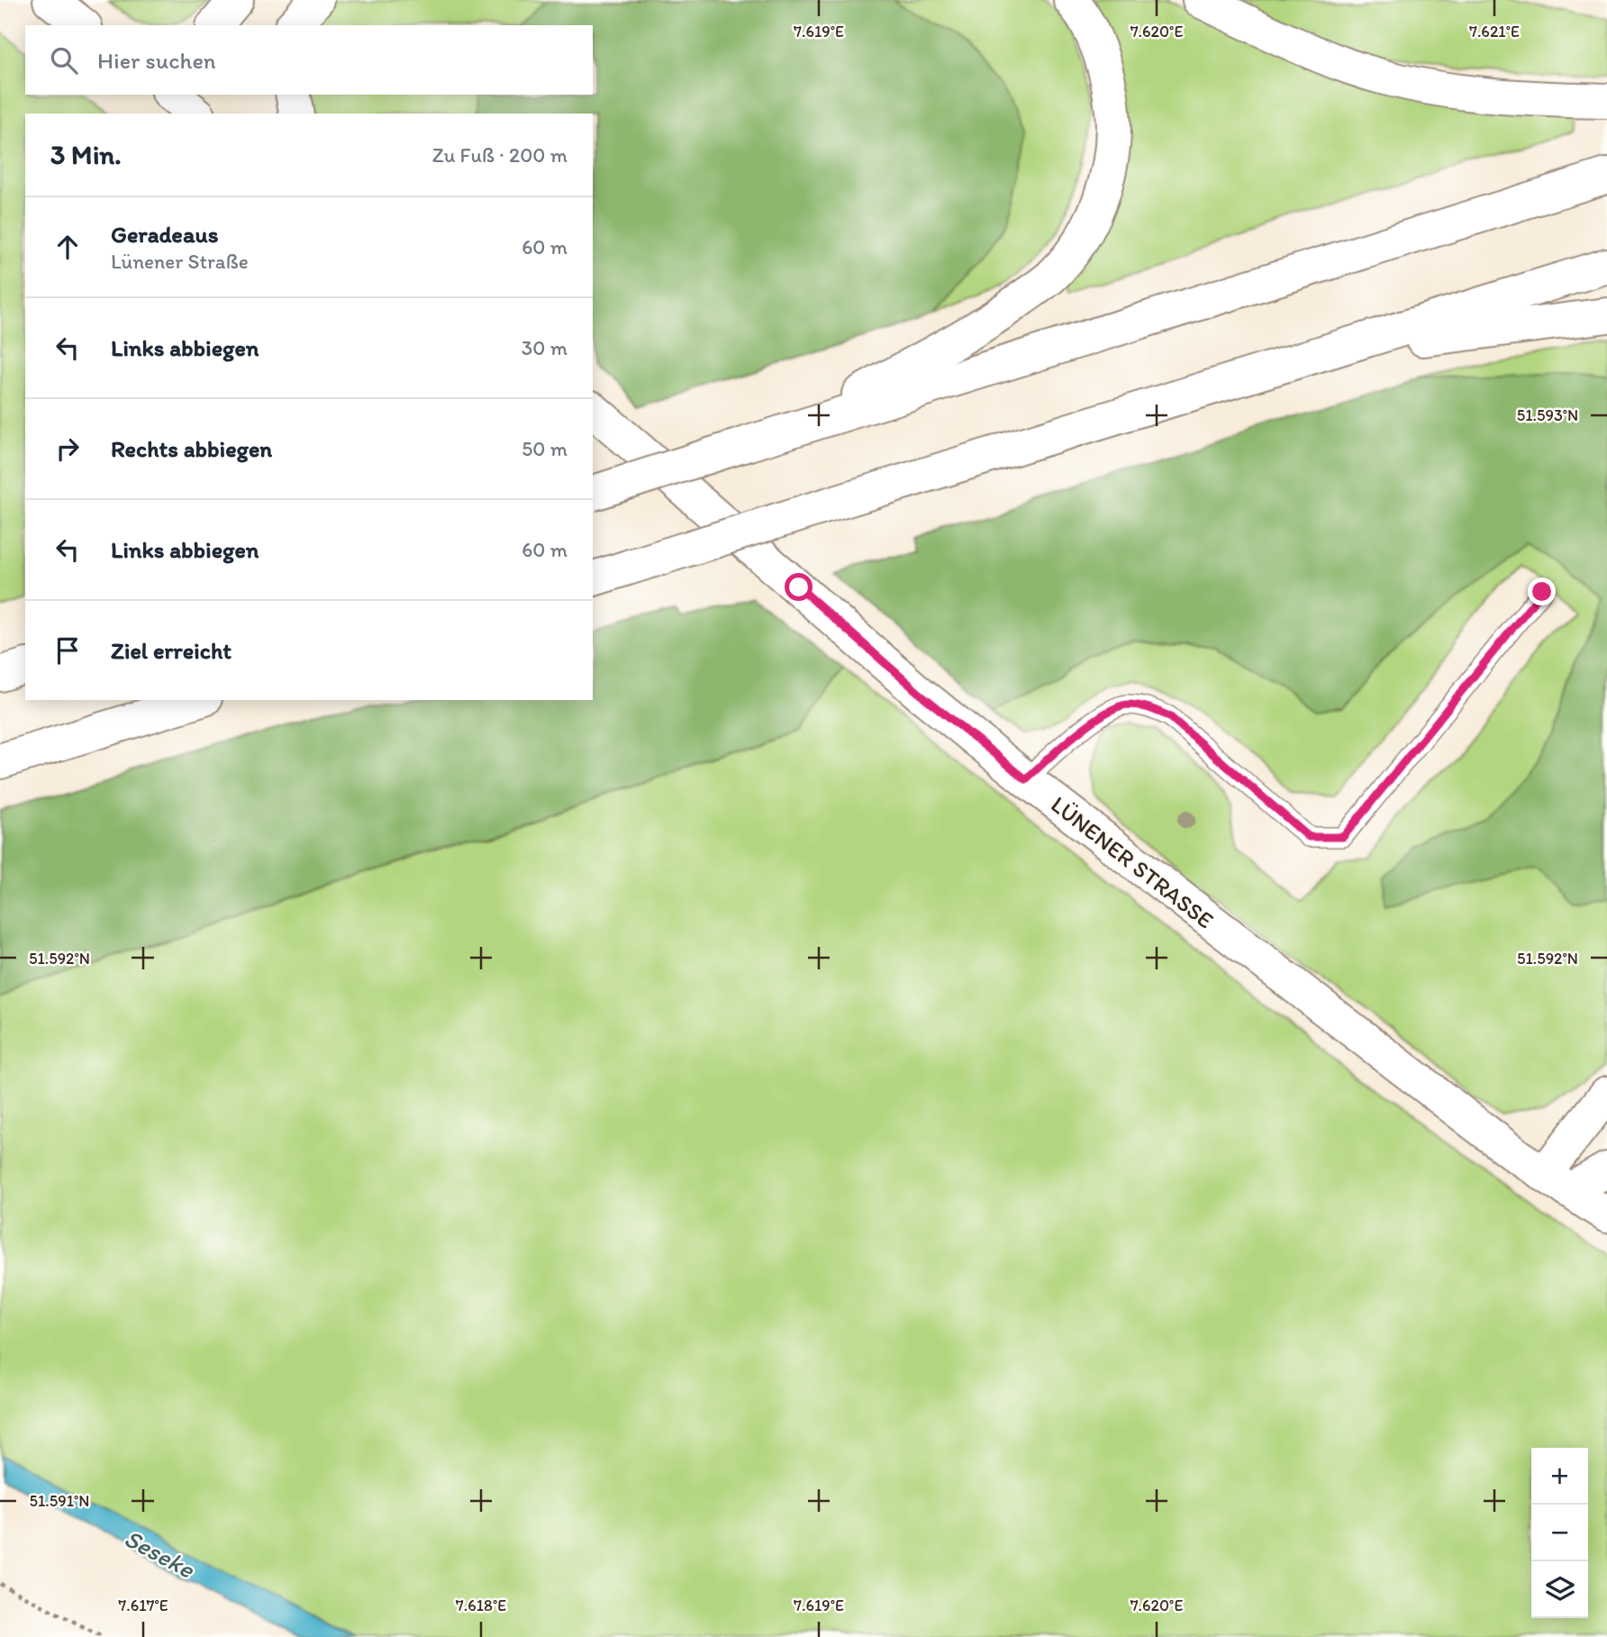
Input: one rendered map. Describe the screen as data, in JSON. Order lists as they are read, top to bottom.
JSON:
{
  "streets": {
    "main road": ["LÜNENER STRASSE"]
  },
  "water": ["Seseke"],
  "page": {
    "search": "Hier suchen",
    "heading": ["3 Min.", "Zu Fuß · 200 m"],
    "list": [
      ["Geradeaus", "Lünener Straße", "60 m"],
      ["Links abbiegen", "30 m"],
      ["Rechts abbiegen", "50 m"],
      ["Links abbiegen", "60 m"],
      "Ziel erreicht"
    ],
    "map_buttons": ["+", "−"]
  },
  "coordinates": [
    "7.619°E",
    "7.620°E",
    "7.621°E",
    "51.593°N",
    "51.592°N",
    "51.591°N",
    "7.617°E",
    "7.618°E"
  ]
}
